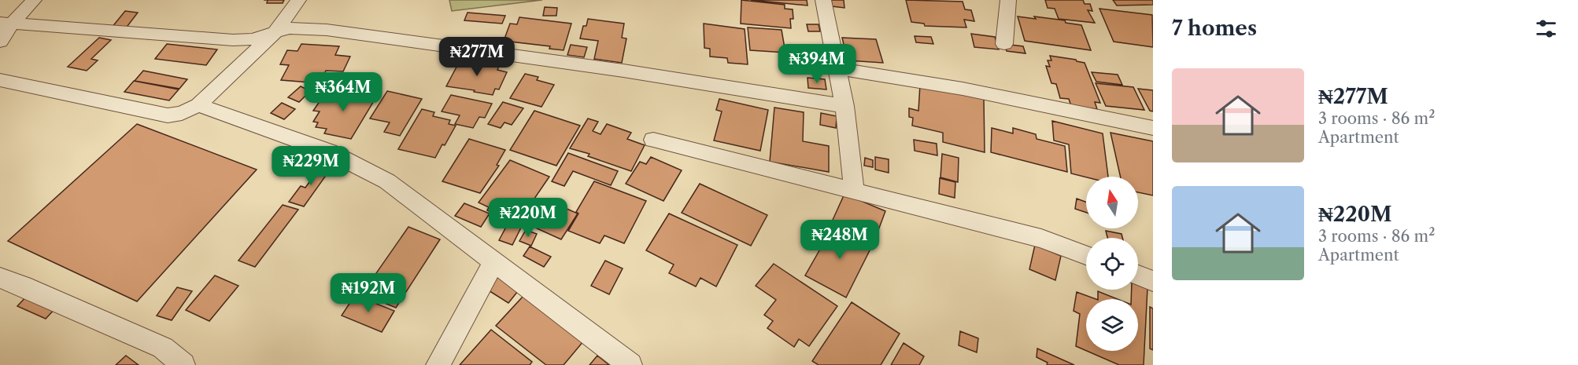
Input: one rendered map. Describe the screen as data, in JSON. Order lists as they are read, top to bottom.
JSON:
{
  "north": "top",
  "page": {
    "heading": "7 homes",
    "price": [
      "₦277M",
      "₦394M",
      "₦364M",
      "₦229M",
      "₦220M",
      "₦248M",
      "₦192M"
    ],
    "list": [
      {
        "name": "₦277M",
        "note": "3 rooms · 86 m² · Apartment"
      },
      {
        "name": "₦220M",
        "note": "3 rooms · 86 m² · Apartment"
      }
    ]
  }
}
